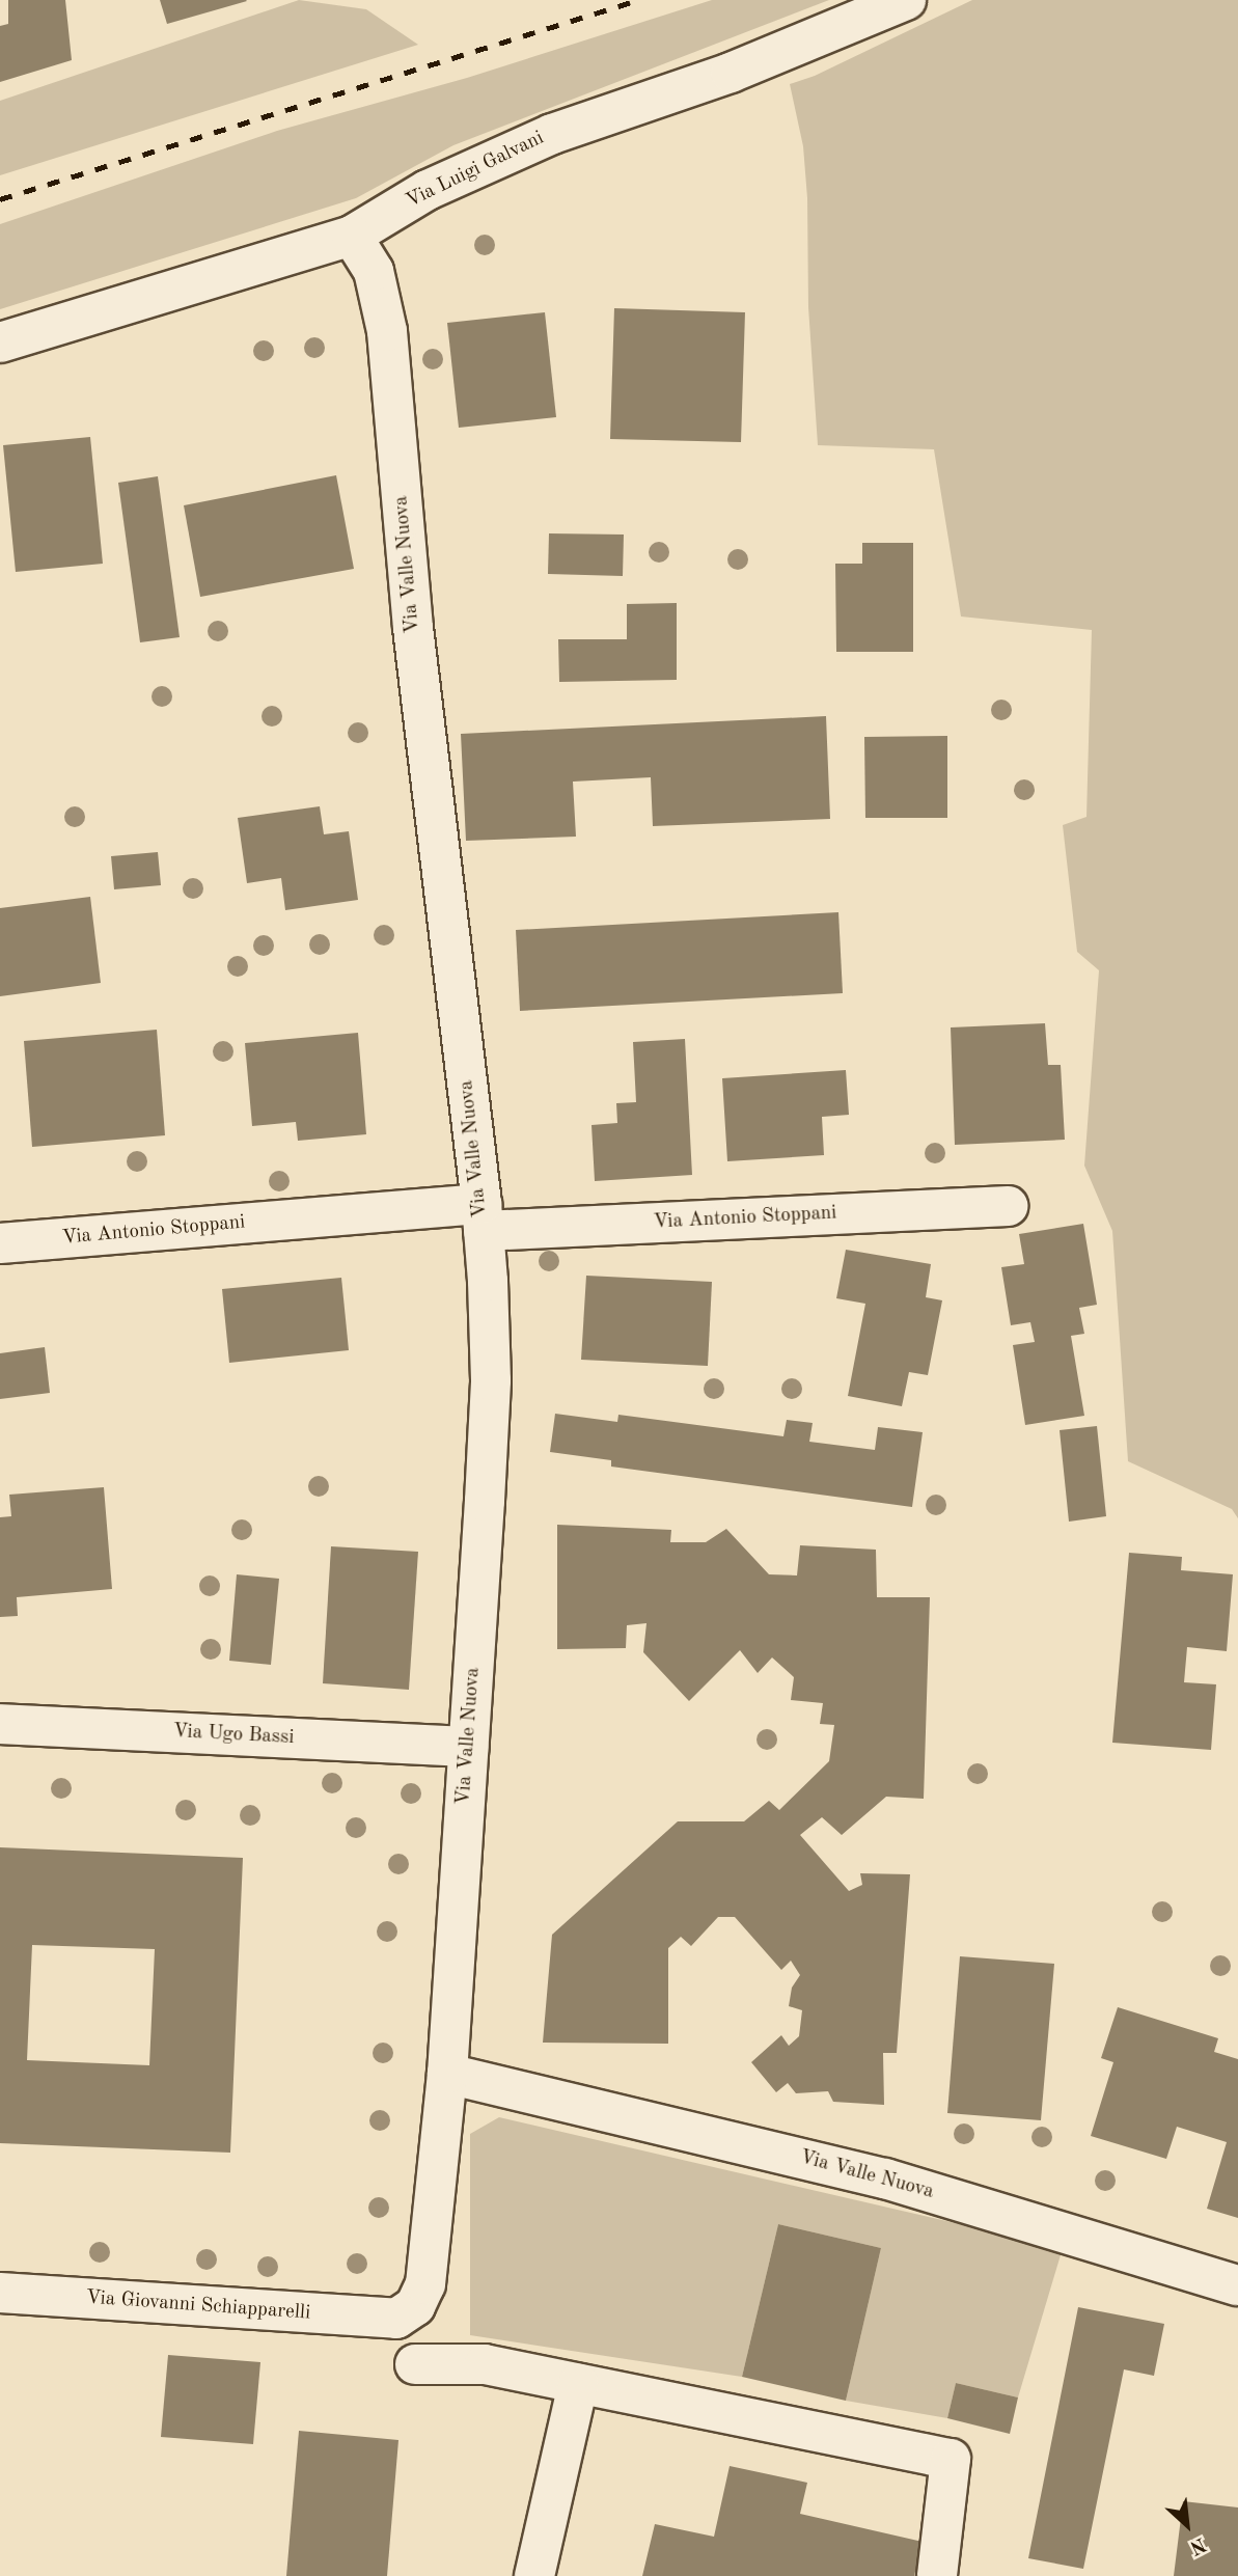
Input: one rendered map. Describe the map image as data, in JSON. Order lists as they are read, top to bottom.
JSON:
{
  "streets": {
    "street": [
      "Via Luigi Galvani",
      "Via Valle Nuova",
      "Via Antonio Stoppani",
      "Via Ugo Bassi",
      "Via Giovanni Schiapparelli"
    ]
  },
  "crossings": [
    ["Via Luigi Galvani", "Via Valle Nuova"],
    ["Via Valle Nuova", "Via Antonio Stoppani"],
    ["Via Valle Nuova", "Via Ugo Bassi"],
    ["Via Valle Nuova", "Via Giovanni Schiapparelli"]
  ],
  "north": "bottom right"
}
